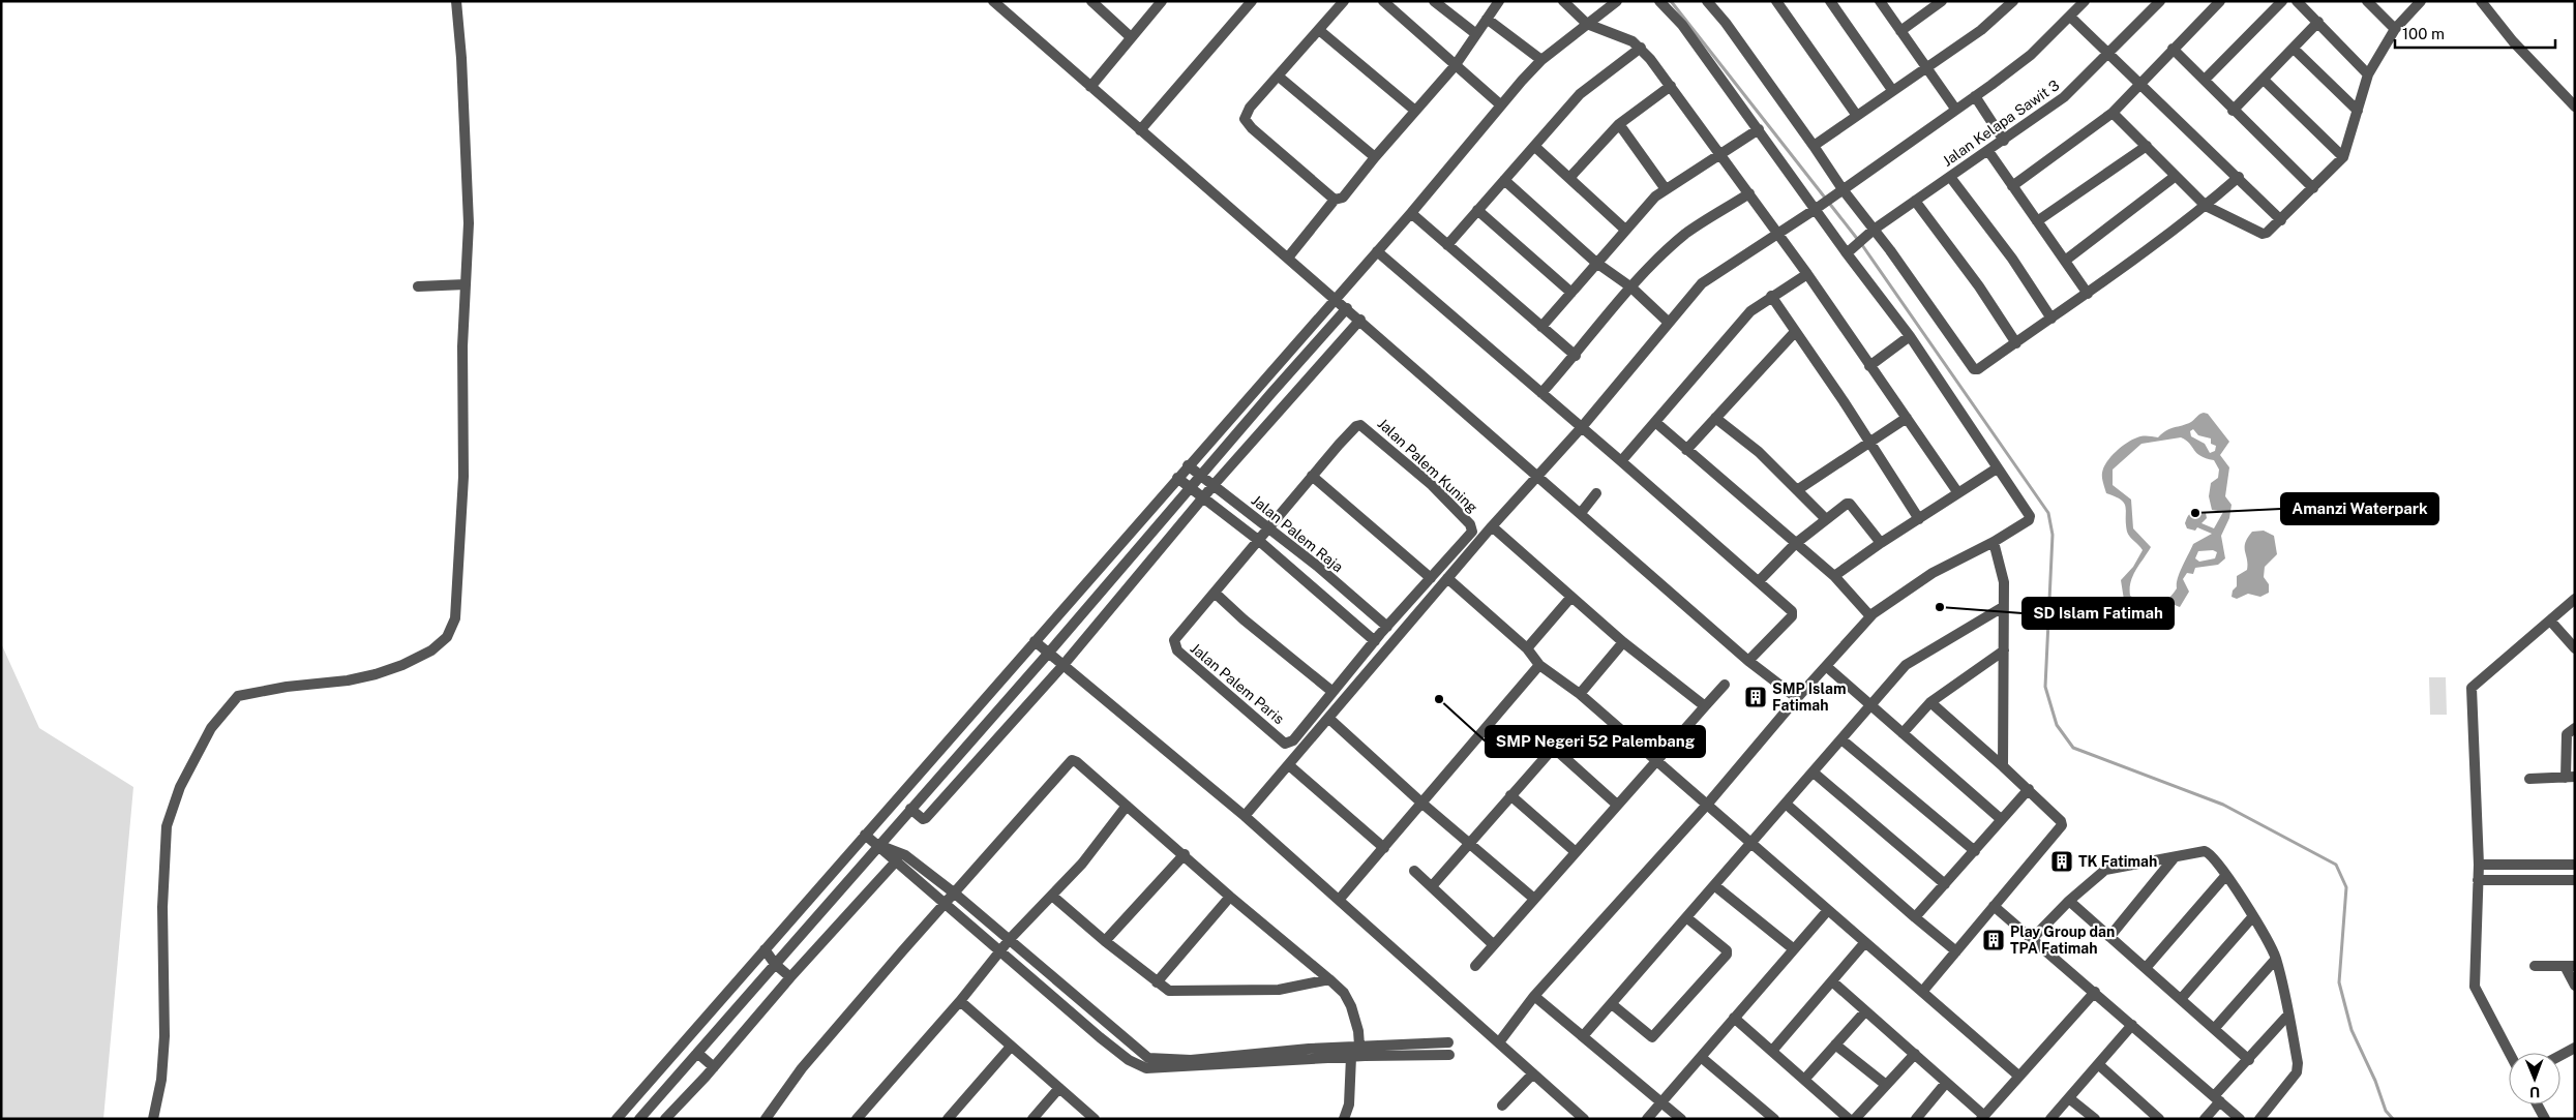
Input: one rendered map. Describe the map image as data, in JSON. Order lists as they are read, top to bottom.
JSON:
{
  "streets": {
    "street": [
      "Jalan Kelapa Sawit 3",
      "Jalan Palem Kuning",
      "Jalan Palem Raja",
      "Jalan Palem Paris"
    ]
  },
  "places": {
    "other": ["Amanzi Waterpark", "SD Islam Fatimah", "SMP Negeri 52 Palembang"],
    "building": ["SMP Islam Fatimah", "TK Fatimah", "Play Group dan TPA Fatimah"]
  },
  "scale_bar": "100 m",
  "north": "bottom"
}
